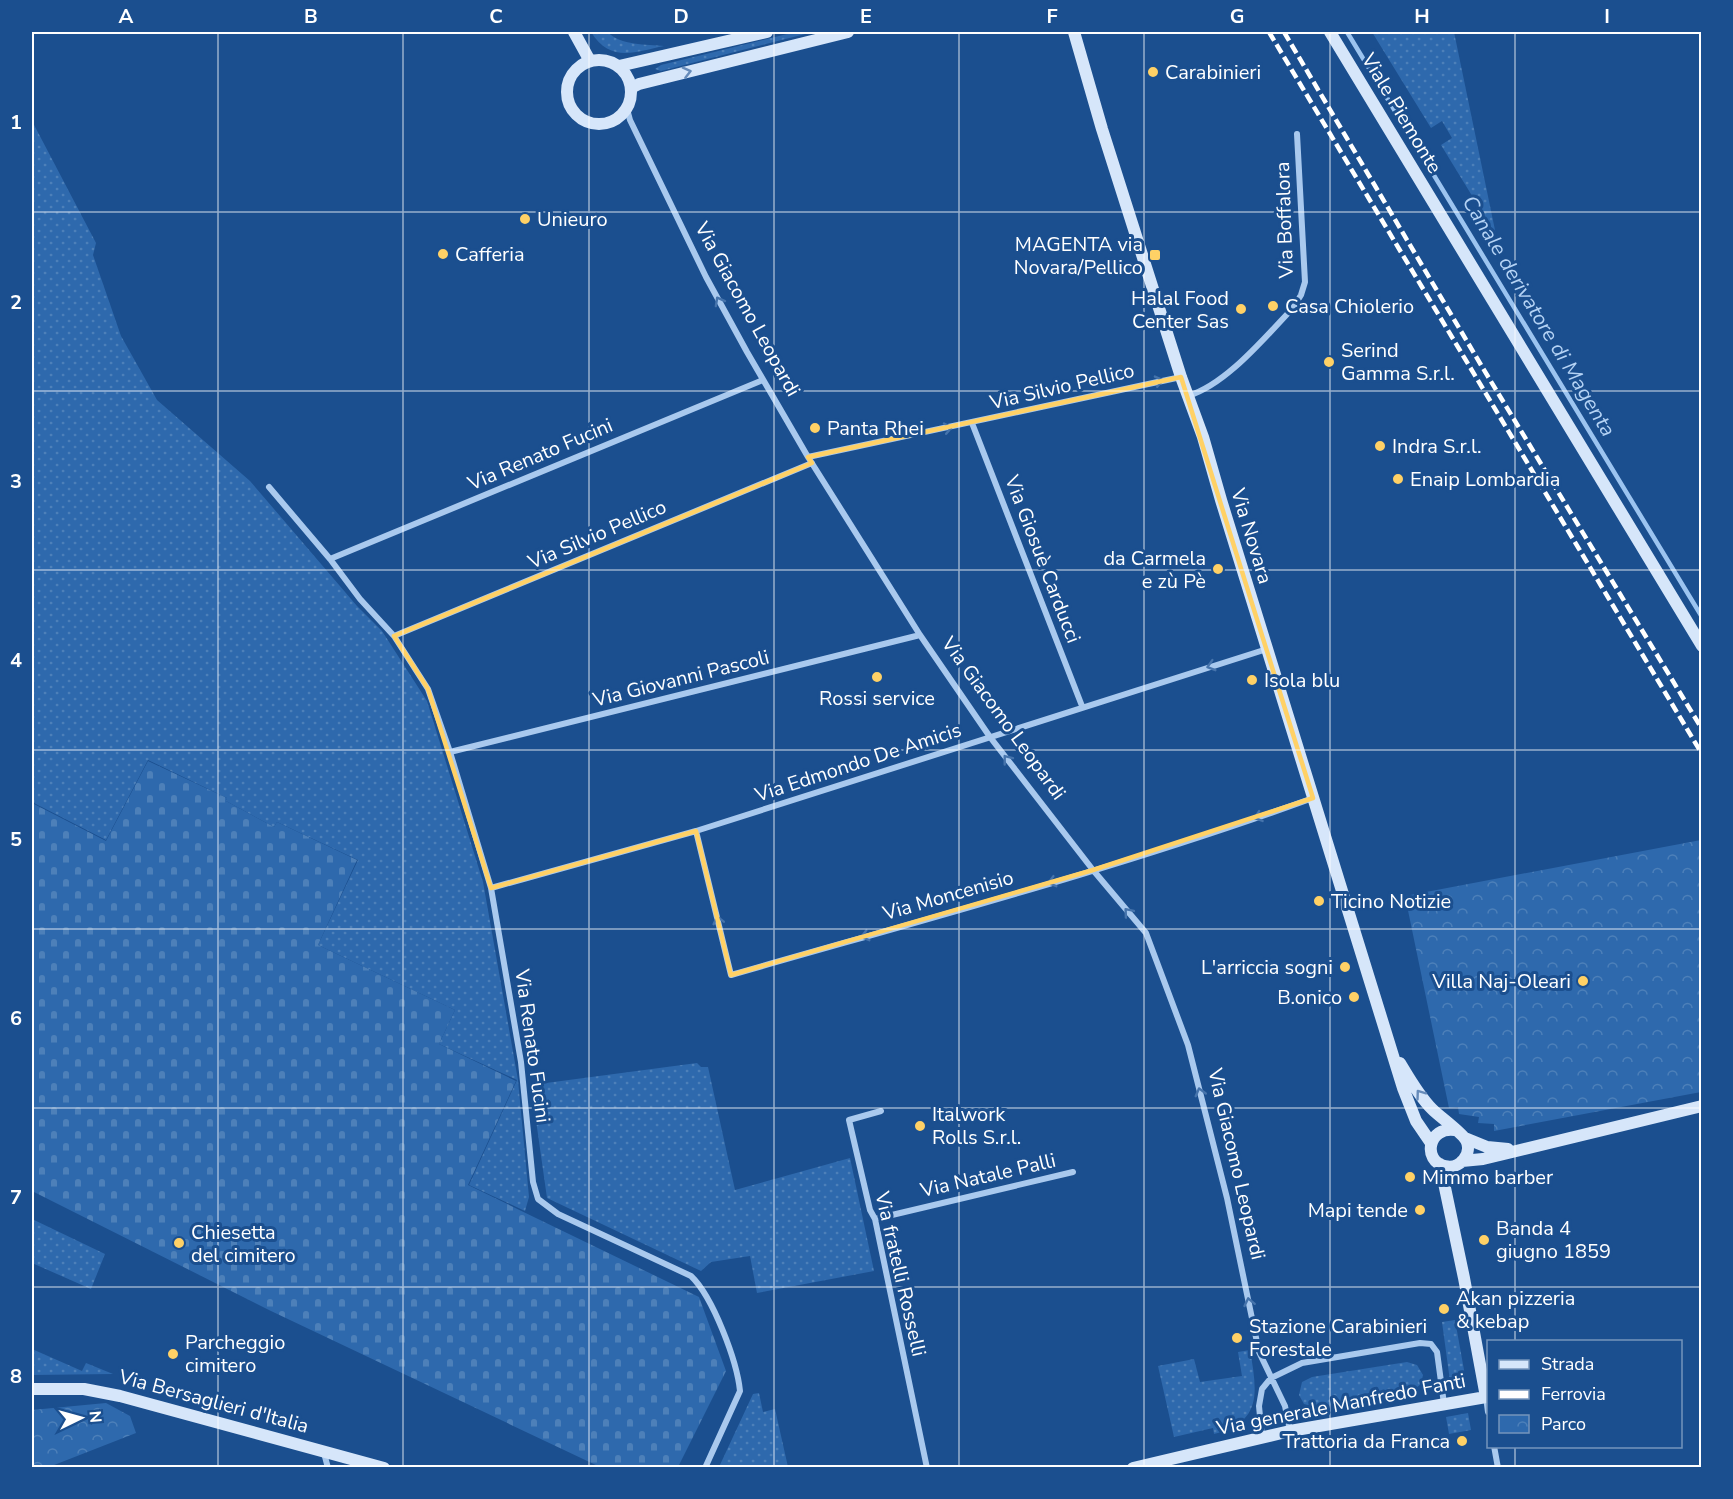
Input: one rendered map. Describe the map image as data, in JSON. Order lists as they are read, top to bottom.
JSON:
{
  "streets": {
    "street": [
      "Viale Piemonte",
      "Via Boffalora",
      "Via Giacomo Leopardi",
      "Via Silvio Pellico",
      "Via Renato Fucini",
      "Via Novara",
      "Via Giosuè Carducci",
      "Via Giovanni Pascoli",
      "Via Edmondo De Amicis",
      "Via Moncenisio",
      "Via Natale Palli",
      "Via fratelli Rosselli",
      "Via Bersaglieri d'Italia",
      "Via generale Manfredo Fanti"
    ]
  },
  "crossings": [
    ["Via Boffalora", "Via Novara"],
    ["Via Giacomo Leopardi", "Via Silvio Pellico"],
    ["Via Giacomo Leopardi", "Via Renato Fucini"],
    ["Via Giacomo Leopardi", "Via Giovanni Pascoli"],
    ["Via Giacomo Leopardi", "Via Edmondo De Amicis"],
    ["Via Giacomo Leopardi", "Via Moncenisio"],
    ["Via Giacomo Leopardi", "Via generale Manfredo Fanti"],
    ["Via Silvio Pellico", "Via Renato Fucini"],
    ["Via Silvio Pellico", "Via Novara"],
    ["Via Silvio Pellico", "Via Giosuè Carducci"],
    ["Via Renato Fucini", "Via Giovanni Pascoli"],
    ["Via Renato Fucini", "Via Edmondo De Amicis"],
    ["Via Novara", "Via Edmondo De Amicis"],
    ["Via Novara", "Via Moncenisio"],
    ["Via Giosuè Carducci", "Via Edmondo De Amicis"],
    ["Via Edmondo De Amicis", "Via Moncenisio"],
    ["Via Natale Palli", "Via fratelli Rosselli"]
  ],
  "one_way": ["Via Giacomo Leopardi", "Via Silvio Pellico", "Via Moncenisio"],
  "water": ["Canale derivatore di Magenta"],
  "places": {
    "other": [
      "Carabinieri",
      "Unieuro",
      "Cafferia",
      "Casa Chiolerio",
      "Halal Food Center Sas",
      "Serind Gamma S.r.l.",
      "Panta Rhei",
      "Indra S.r.l.",
      "Enaip Lombardia",
      "da Carmela e zù Pè",
      "Rossi service",
      "Isola blu",
      "Ticino Notizie",
      "L'arriccia sogni",
      "Villa Naj-Oleari",
      "B.onico",
      "Italwork Rolls S.r.l.",
      "Mimmo barber",
      "Mapi tende",
      "Banda 4 giugno 1859",
      "Chiesetta del cimitero",
      "Akan pizzeria & kebap",
      "Stazione Carabinieri Forestale",
      "Parcheggio cimitero",
      "Trattoria da Franca"
    ],
    "transit": ["MAGENTA via Novara/Pellico"]
  },
  "legend": ["Strada", "Ferrovia", "Parco"],
  "north": "right",
  "grid": {
    "columns": [
      "A",
      "B",
      "C",
      "D",
      "E",
      "F",
      "G",
      "H",
      "I"
    ],
    "rows": [
      "1",
      "2",
      "3",
      "4",
      "5",
      "6",
      "7",
      "8"
    ]
  }
}
